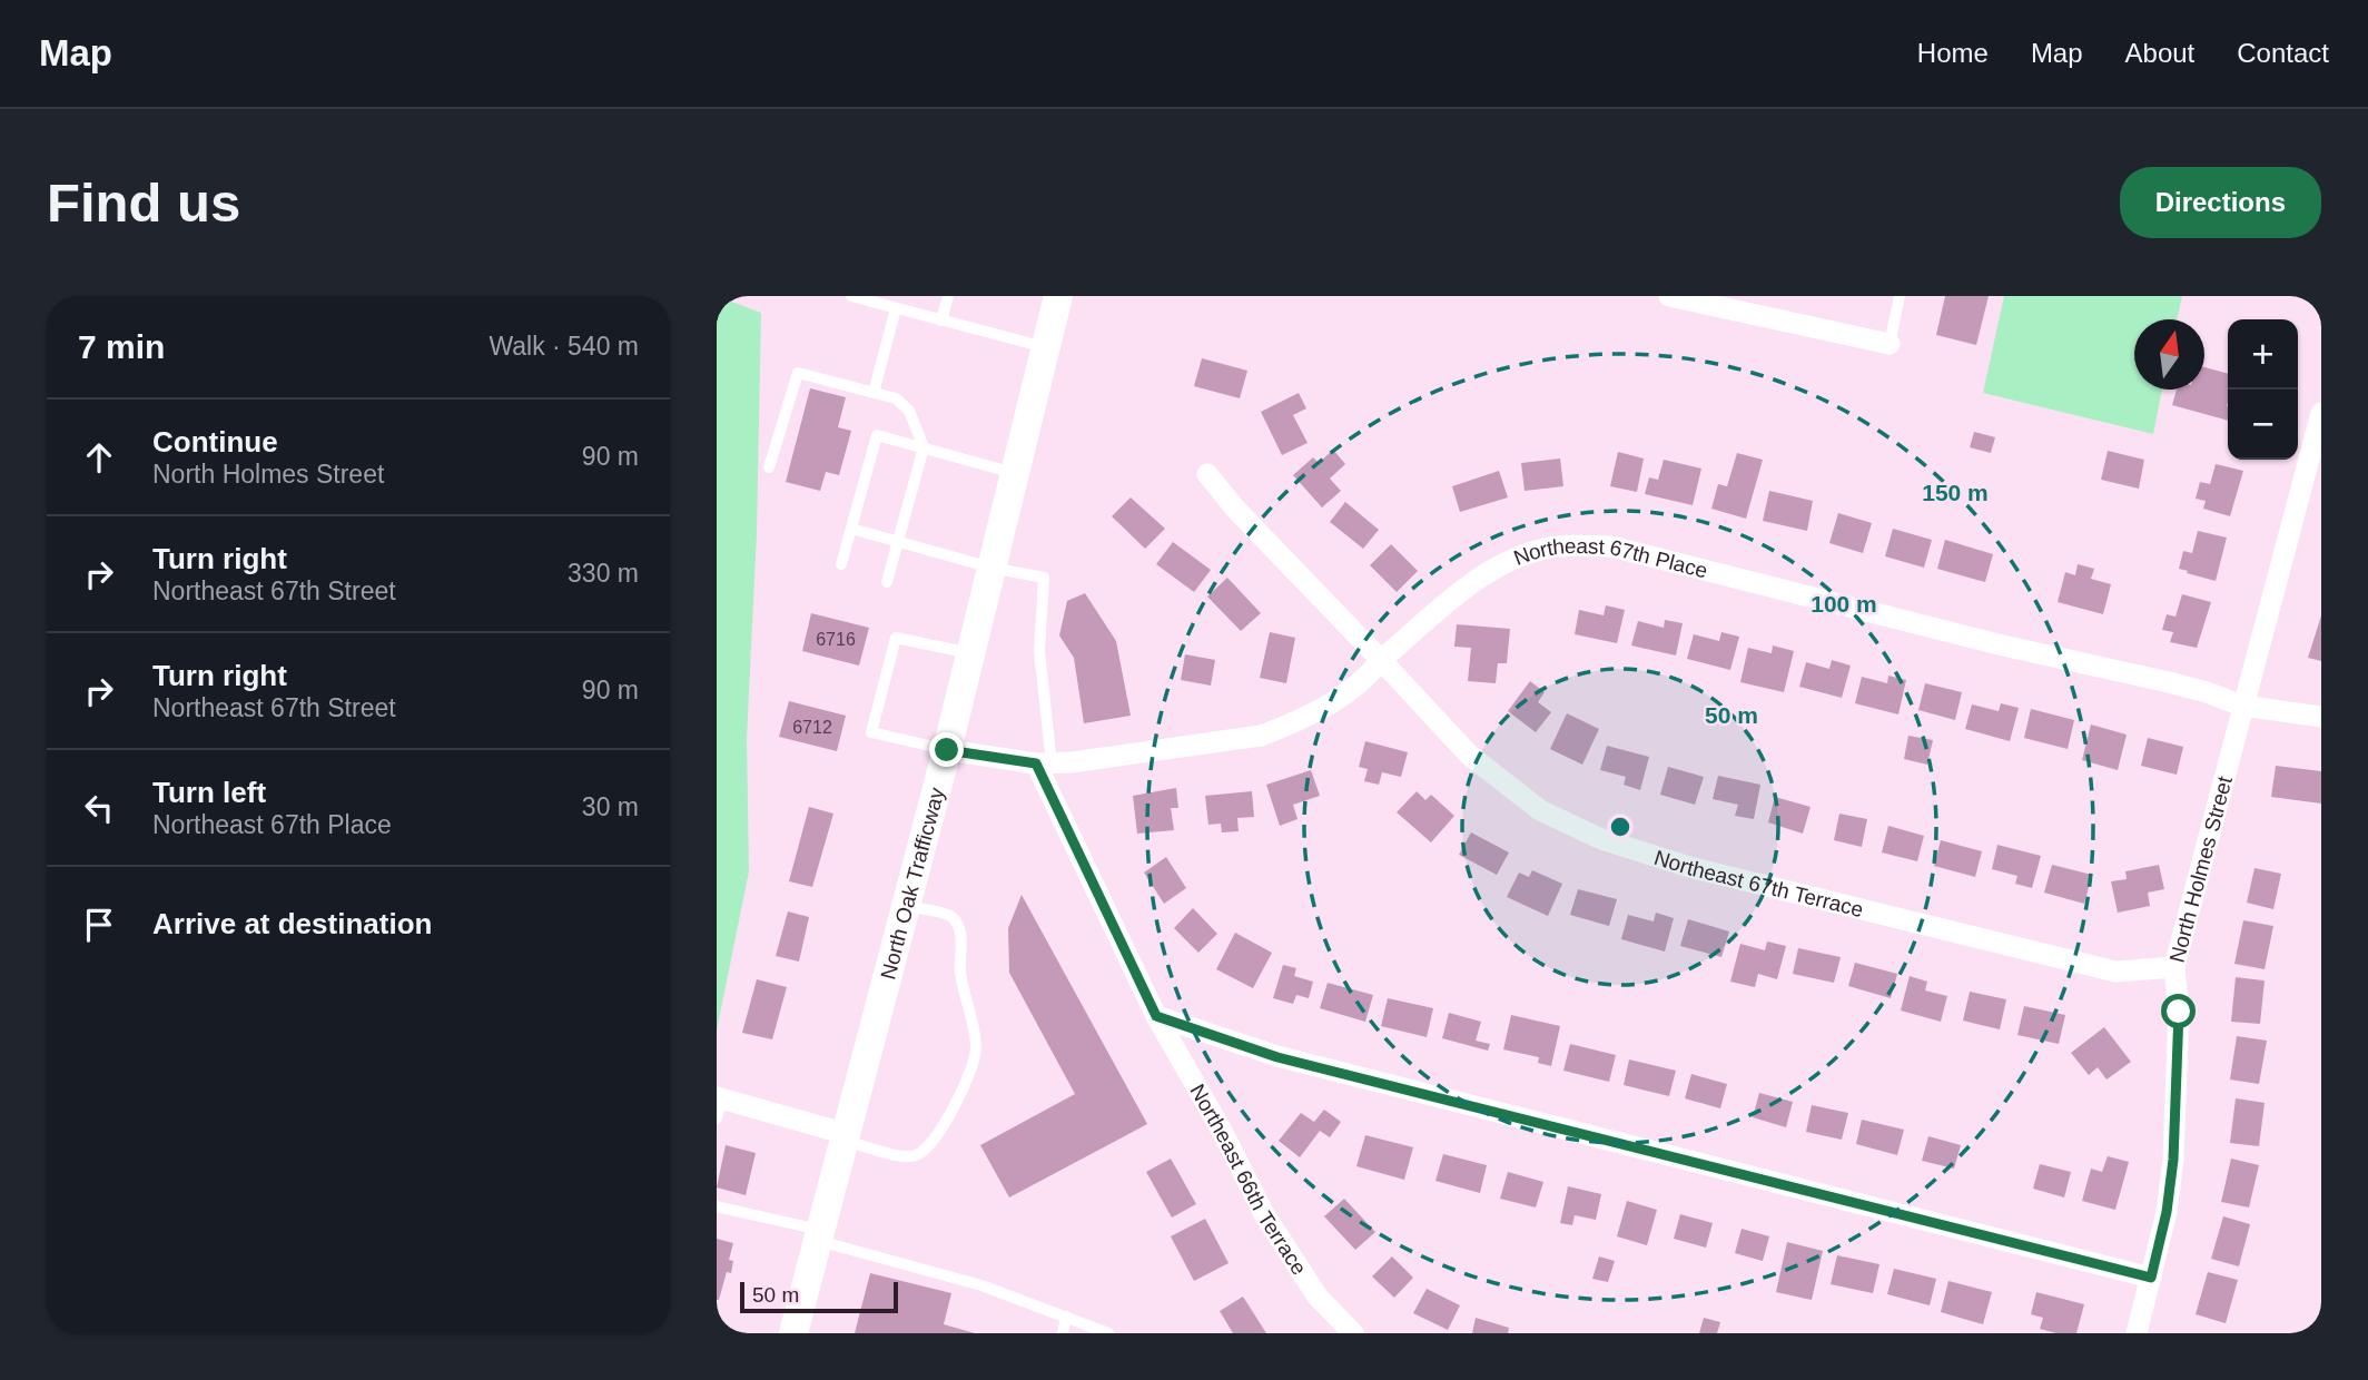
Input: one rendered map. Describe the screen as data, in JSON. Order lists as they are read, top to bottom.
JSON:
{
  "streets": {
    "main road": ["North Oak Trafficway"],
    "street": [
      "Northeast 67th Place",
      "North Holmes Street",
      "Northeast 67th Terrace",
      "Northeast 66th Terrace"
    ]
  },
  "crossings": [
    ["Northeast 67th Place", "North Holmes Street"],
    ["Northeast 67th Place", "Northeast 67th Terrace"],
    ["Northeast 67th Place", "North Oak Trafficway"],
    ["Northeast 67th Place", "Northeast 66th Terrace"],
    ["North Holmes Street", "Northeast 67th Terrace"]
  ],
  "house_numbers": ["6716", "6712"],
  "scale_bar": "50 m",
  "north": "top",
  "page": {
    "header": "Map",
    "nav": [
      "Home",
      "Map",
      "About",
      "Contact"
    ],
    "buttons": "Directions",
    "title": "Find us",
    "heading": ["7 min", "Walk · 540 m"],
    "map_buttons": ["+", "−"],
    "list": [
      ["Continue", "North Holmes Street", "90 m"],
      ["Turn right", "Northeast 67th Street", "330 m"],
      ["Turn right", "Northeast 67th Street", "90 m"],
      ["Turn left", "Northeast 67th Place", "30 m"],
      "Arrive at destination"
    ],
    "scale": "50 m"
  },
  "rings": ["150 m", "100 m", "50 m"]
}
